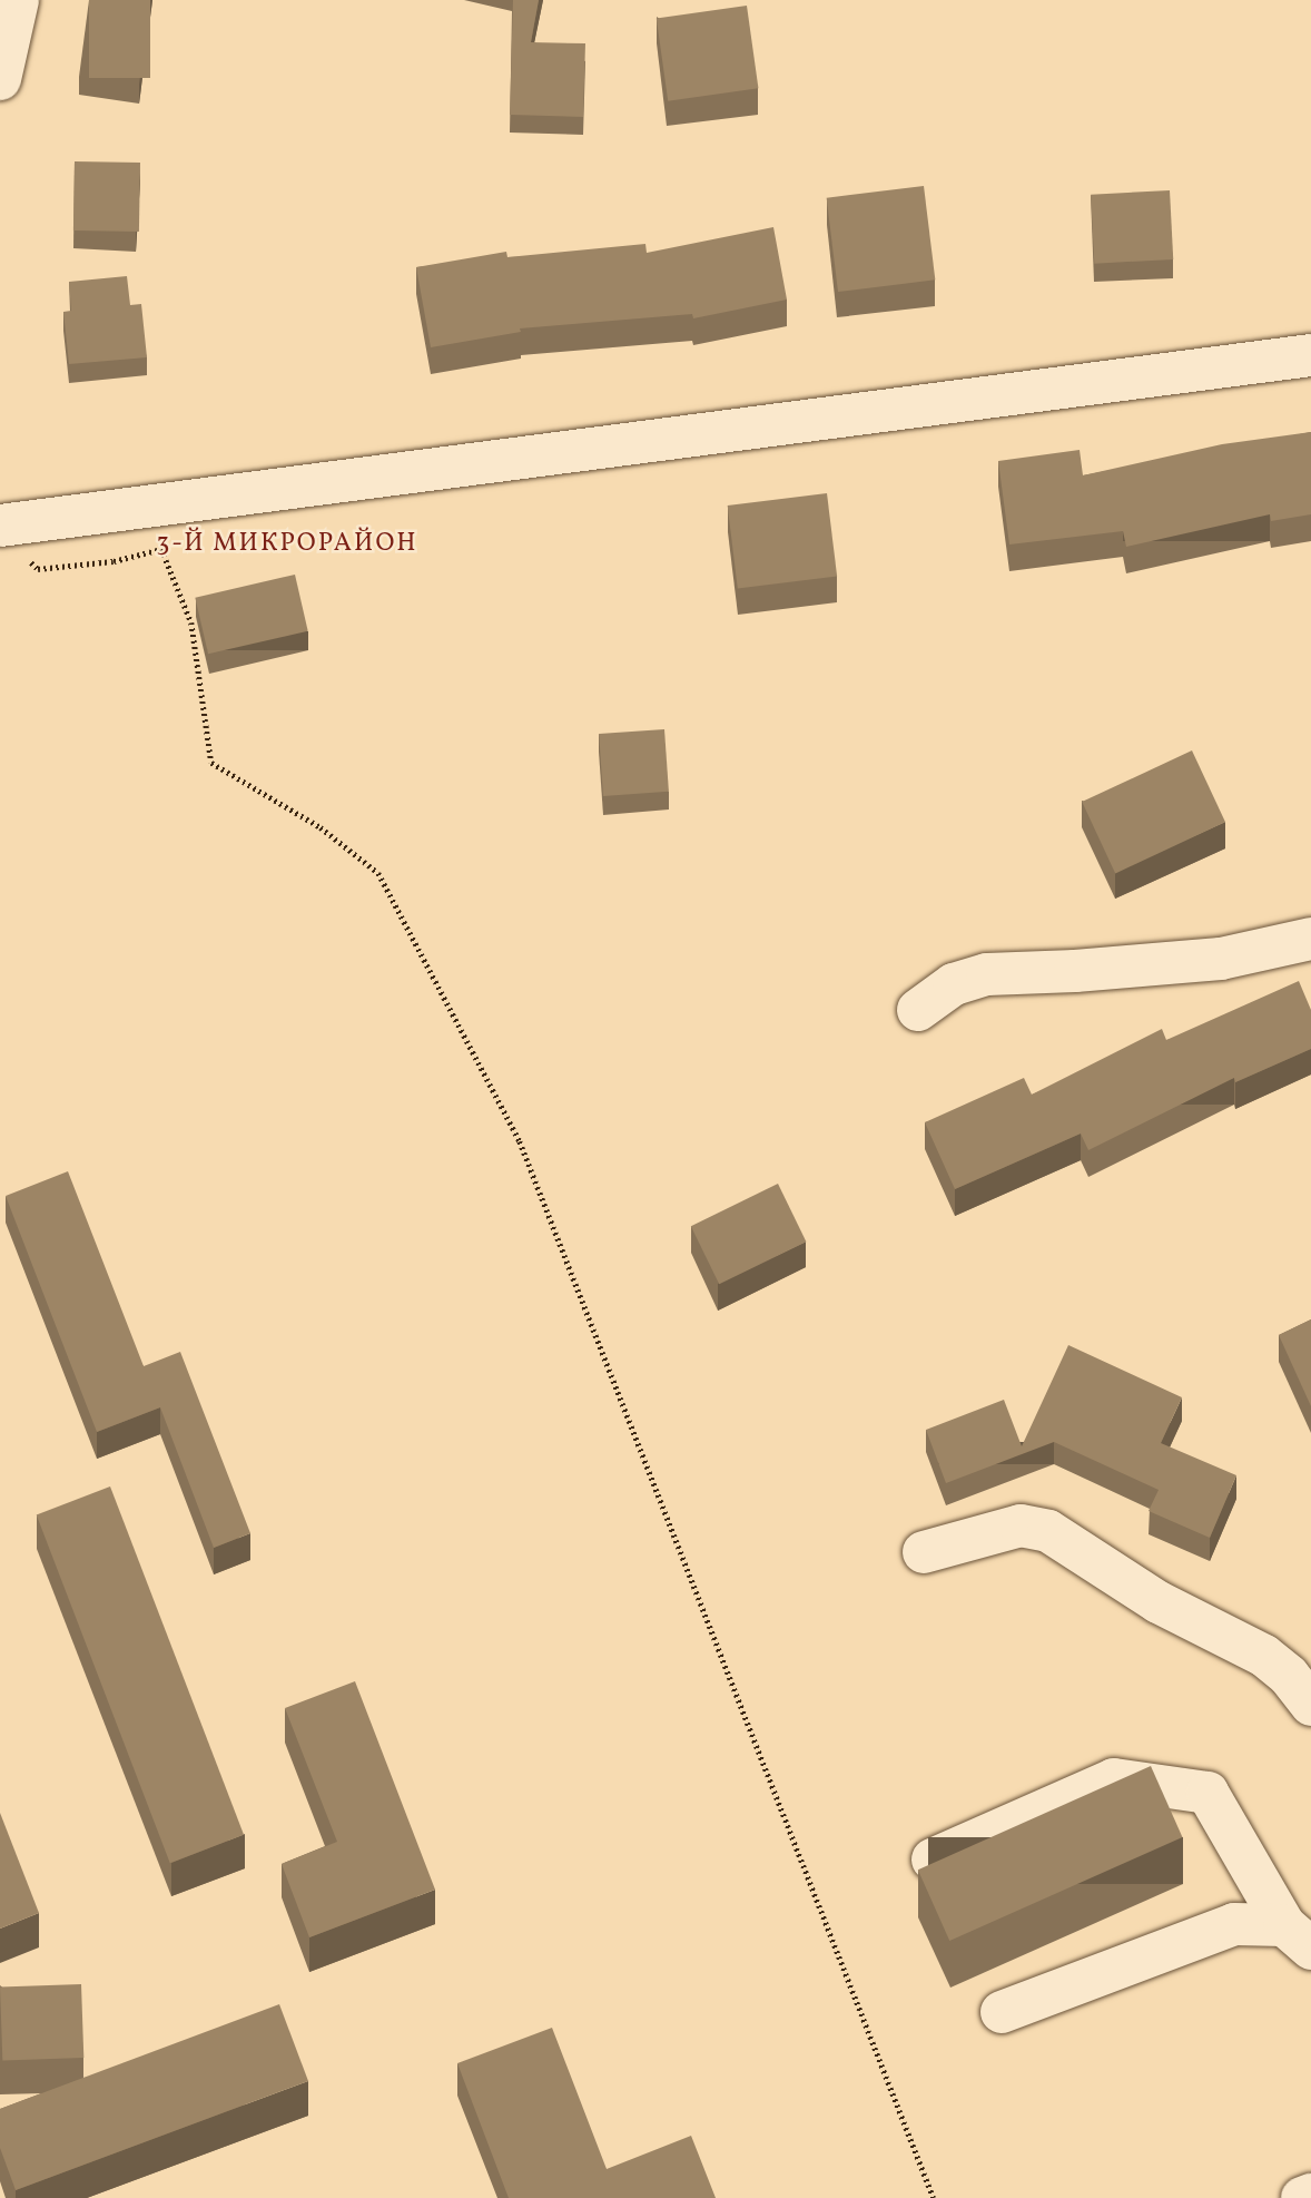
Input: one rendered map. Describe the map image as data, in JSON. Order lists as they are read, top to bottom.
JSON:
{
  "districts": ["3-Й МИКРОРАЙОН"]
}
